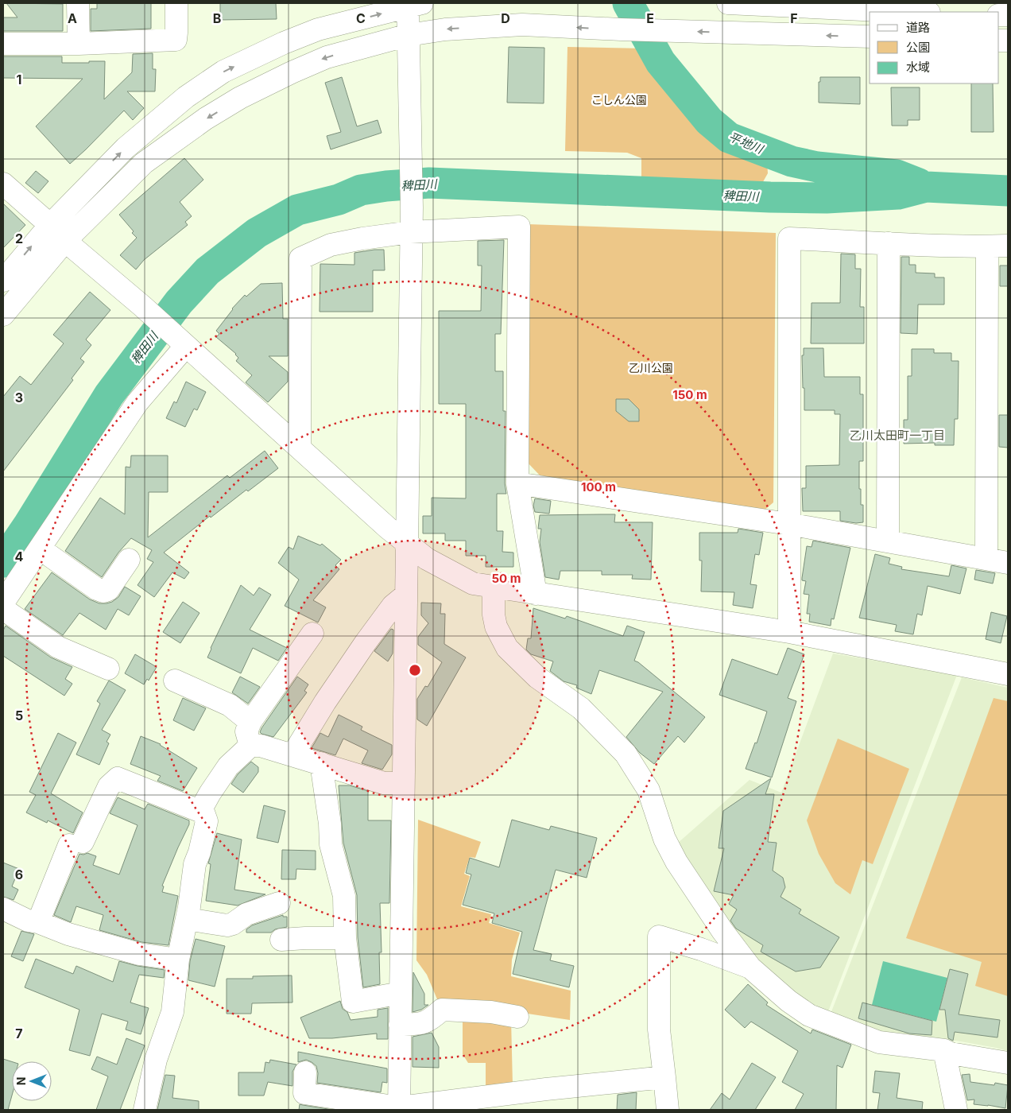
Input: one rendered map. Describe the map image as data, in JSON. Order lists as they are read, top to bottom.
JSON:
{
  "districts": ["乙川太田町一丁目"],
  "water": ["平地川", "稗田川"],
  "parks": ["こしん公園", "乙川公園"],
  "legend": ["道路", "公園", "水域"],
  "north": "left",
  "grid": {
    "columns": [
      "A",
      "B",
      "C",
      "D",
      "E",
      "F"
    ],
    "rows": [
      "1",
      "2",
      "3",
      "4",
      "5",
      "6",
      "7"
    ]
  },
  "rings": ["150 m", "100 m", "50 m"]
}
